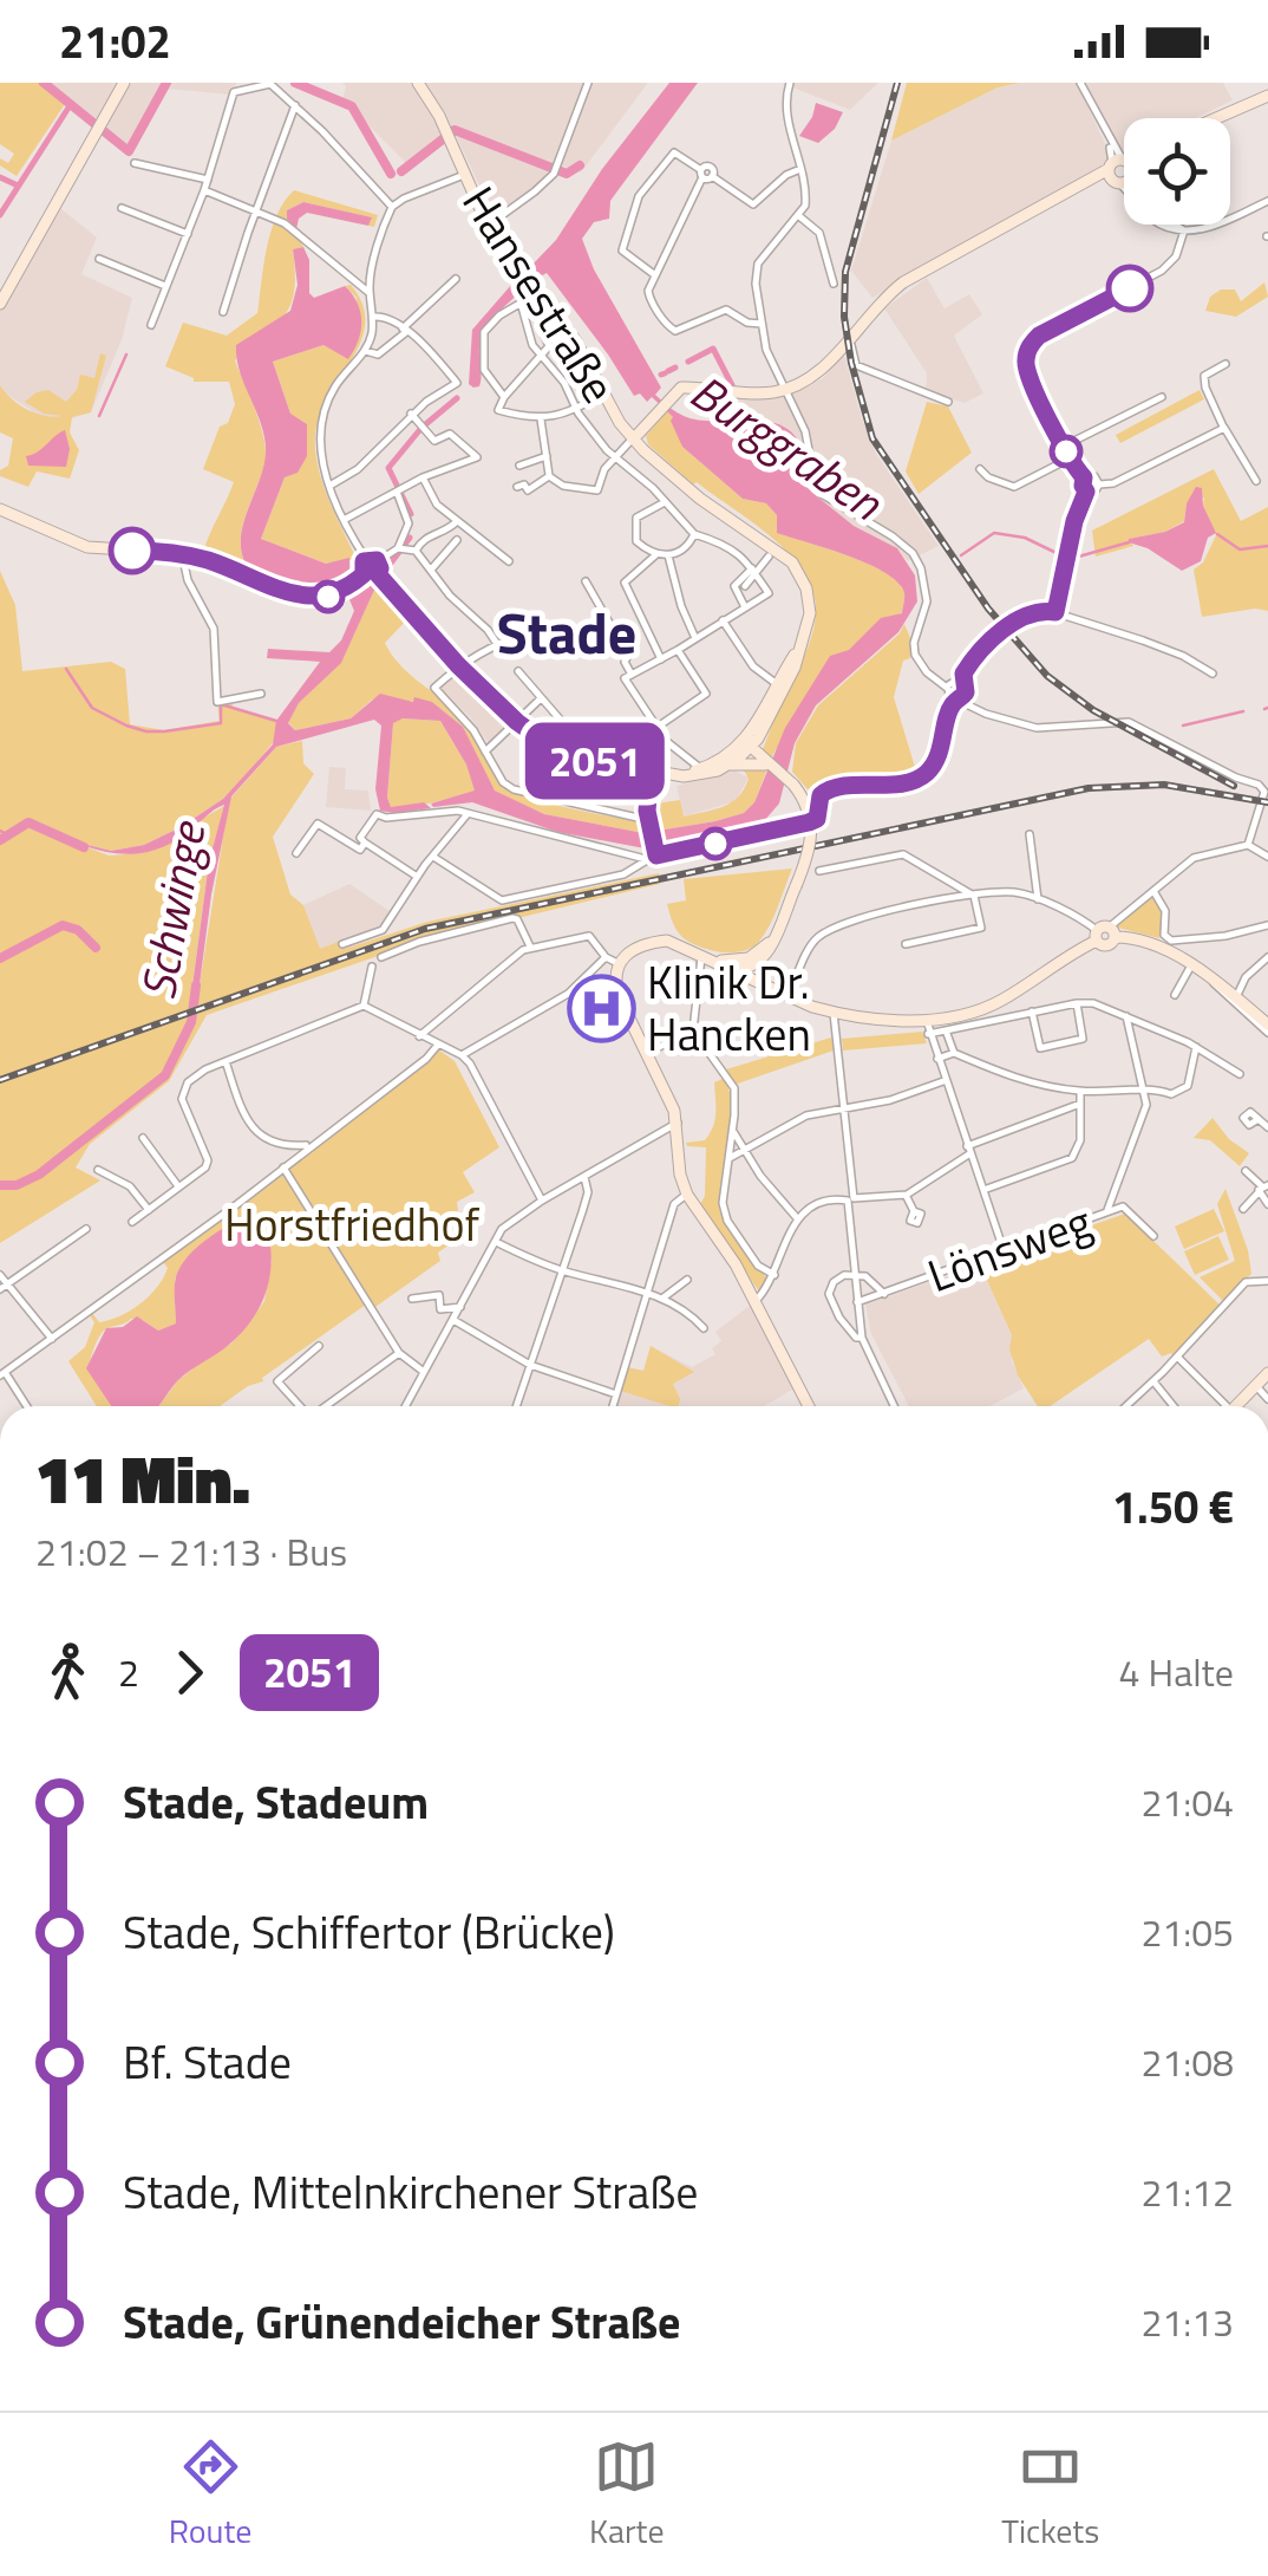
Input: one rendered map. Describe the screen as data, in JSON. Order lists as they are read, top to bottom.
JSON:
{
  "streets": {
    "main road": ["Hansestraße"],
    "street": ["Lönsweg"]
  },
  "districts": ["Stade"],
  "water": ["Burggraben", "Schwinge"],
  "parks": ["Horstfriedhof"],
  "places": {
    "hospital": ["Klinik Dr. Hancken"]
  },
  "lines": ["bus line 2051"],
  "page": {
    "status": "21:02",
    "on_map": "2051",
    "heading": ["11 Min.", "21:02 – 21:13 · Bus", "1.50 €"],
    "legs": ["2", "2051", "4 Halte"],
    "list": [
      {
        "name": "Stade, Stadeum",
        "value": "21:04"
      },
      {
        "name": "Stade, Schiffertor (Brücke)",
        "value": "21:05"
      },
      {
        "name": "Bf. Stade",
        "value": "21:08"
      },
      {
        "name": "Stade, Mittelnkirchener Straße",
        "value": "21:12"
      },
      {
        "name": "Stade, Grünendeicher Straße",
        "value": "21:13"
      }
    ],
    "tabs": ["Route", "Karte", "Tickets"]
  }
}
